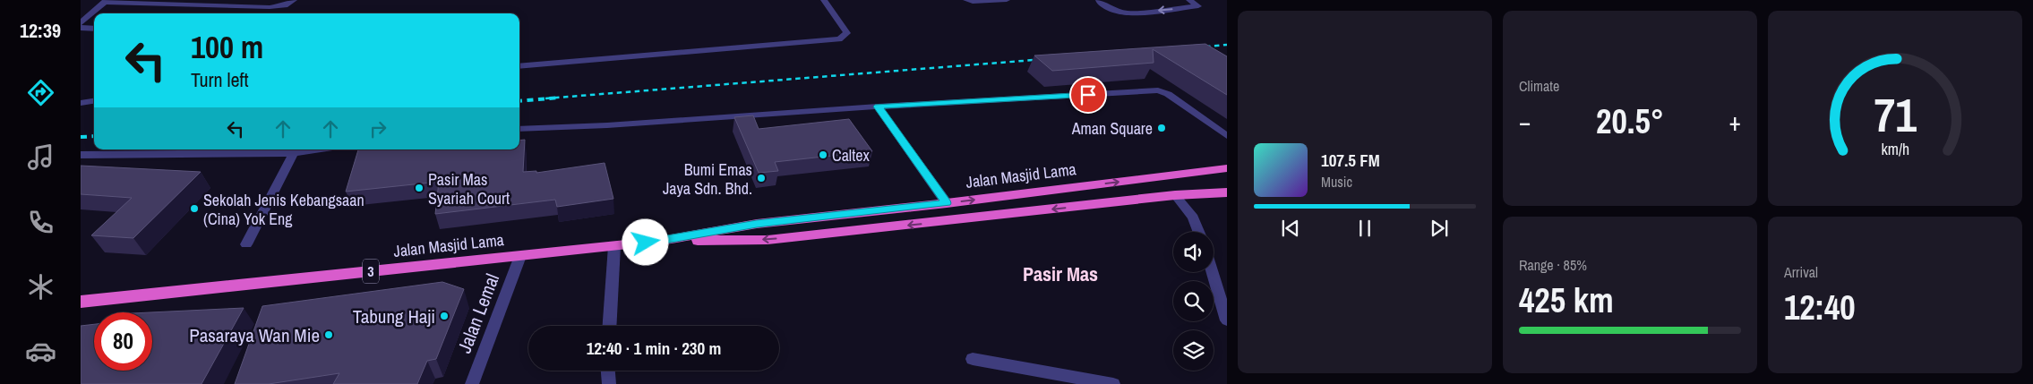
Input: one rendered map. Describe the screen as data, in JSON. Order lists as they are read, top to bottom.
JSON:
{
  "streets": {
    "highway": ["Jalan Masjid Lama", "3"],
    "street": ["Jalan Lemal"]
  },
  "crossings": [
    ["Jalan Masjid Lama", "Jalan Lemal"]
  ],
  "districts": ["Pasir Mas"],
  "places": [
    "Aman Square",
    "Caltex",
    "Bumi Emas Jaya Sdn. Bhd.",
    "Pasir Mas Syariah Court",
    "Sekolah Jenis Kebangsaan (Cina) Yok Eng",
    "Tabung Haji",
    "Pasaraya Wan Mie"
  ],
  "page": {
    "tabs": "12:39",
    "tile": [
      "Climate",
      ["Range · 85%", "425 km"],
      ["Arrival", "12:40"]
    ],
    "turn": ["100 m", "Turn left"],
    "heat": ["−", "20.5°", "+"],
    "song": ["107.5 FM", "Music"],
    "limit": "80",
    "trip": "12:40 · 1 min · 230 m",
    "gauge": ["71", "km/h"]
  }
}
